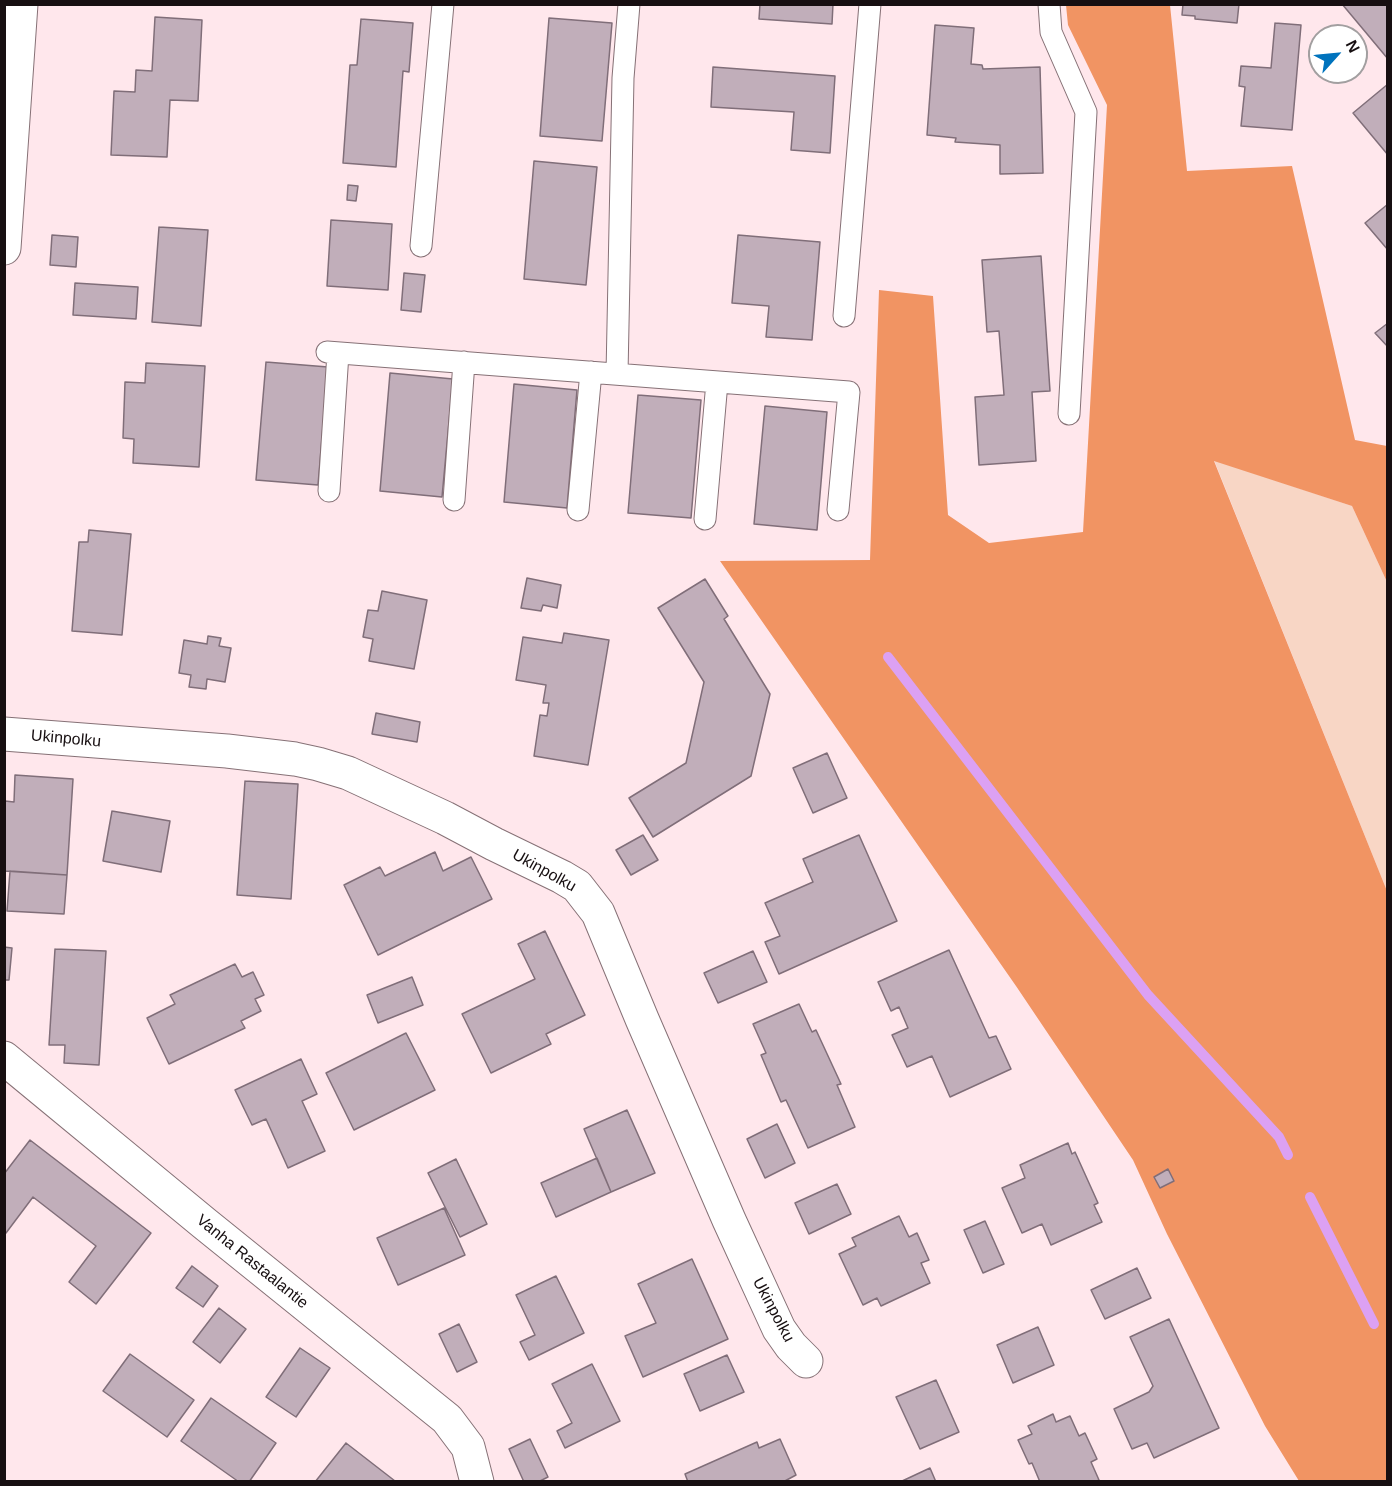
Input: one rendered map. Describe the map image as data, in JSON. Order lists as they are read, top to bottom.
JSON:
{
  "streets": {
    "street": ["Ukinpolku", "Vanha Rastaalantie"]
  },
  "north": "top right"
}
